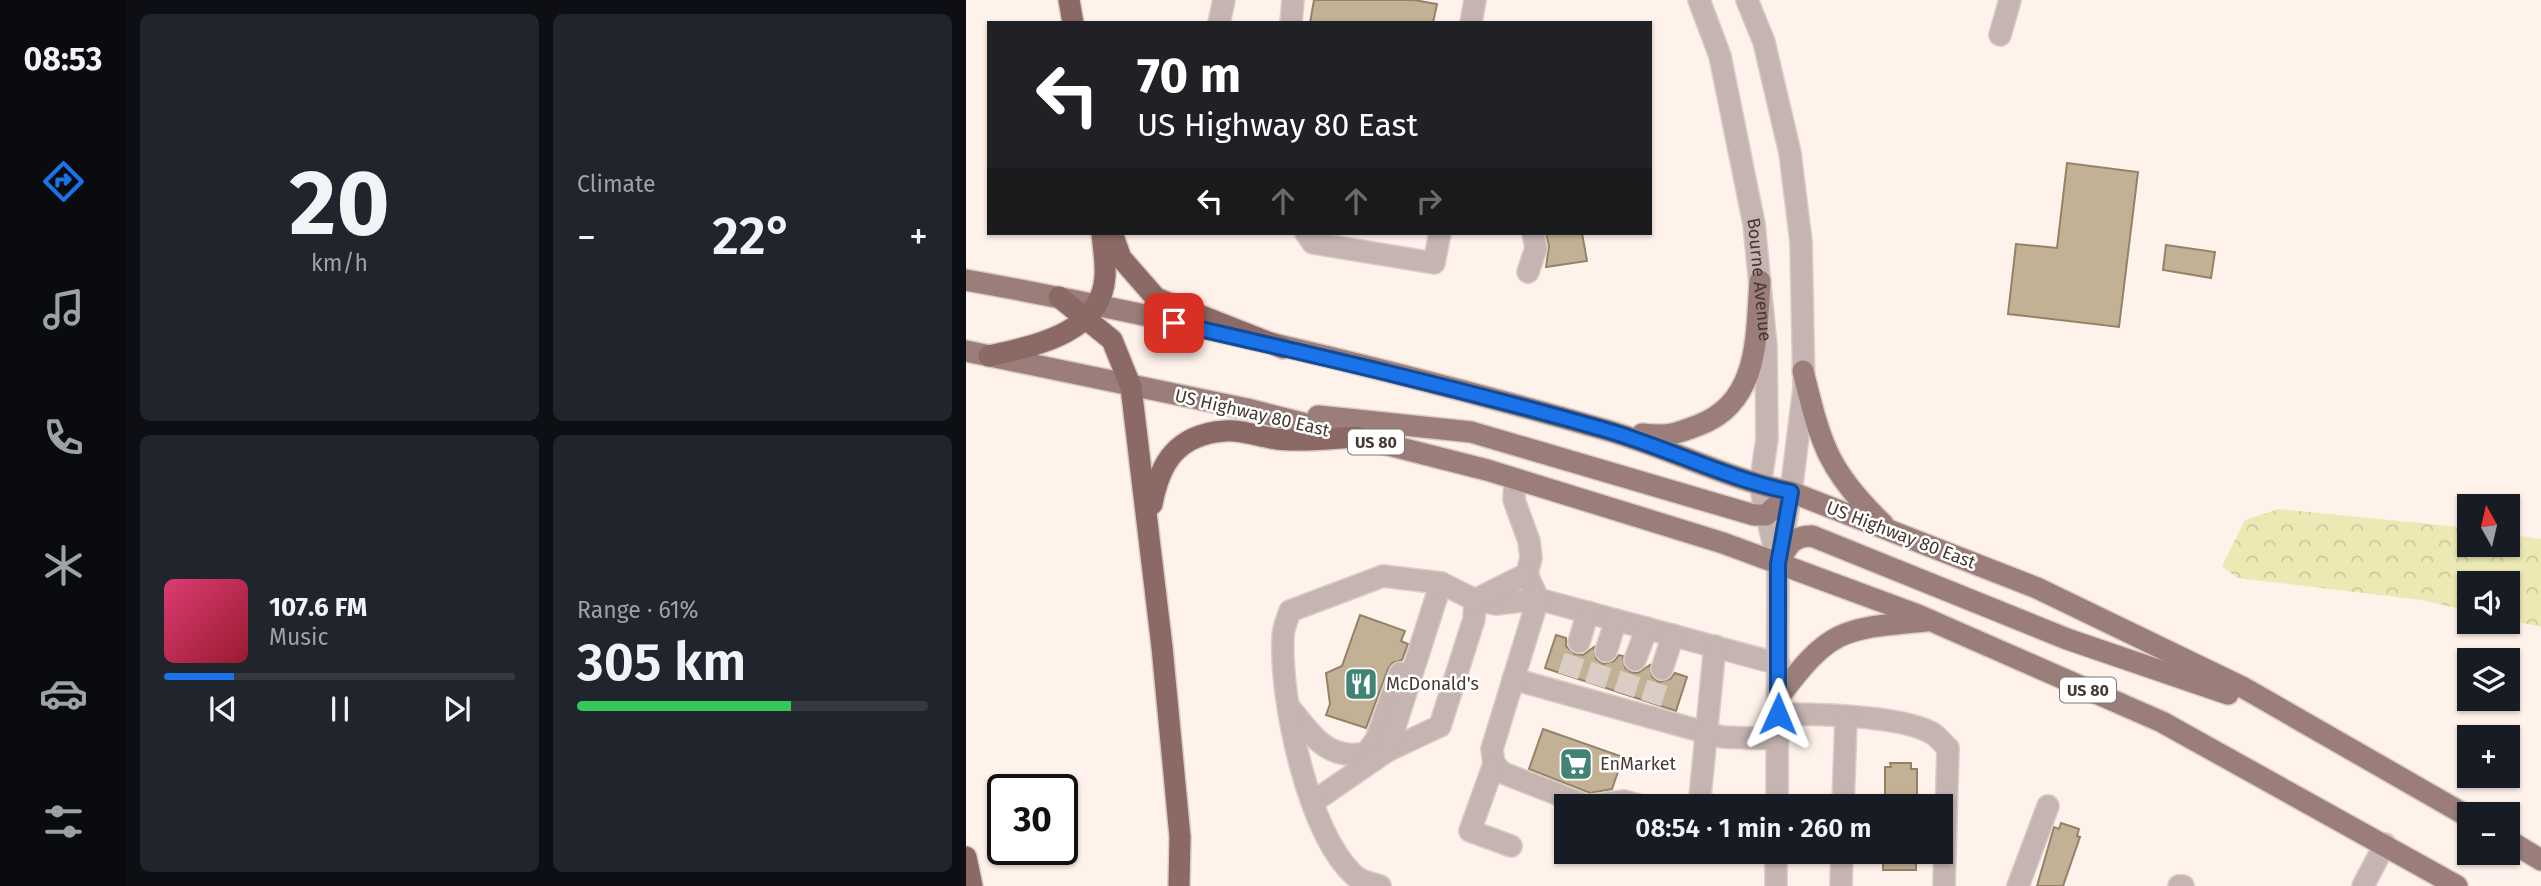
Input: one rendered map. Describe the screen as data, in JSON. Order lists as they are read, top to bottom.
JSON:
{
  "streets": {
    "main road": ["US Highway 80 East", "US 80"],
    "street": ["Bourne Avenue"]
  },
  "crossings": [
    ["Bourne Avenue", "US Highway 80 East"]
  ],
  "places": {
    "restaurant": ["McDonald's"],
    "supermarket": ["EnMarket"]
  },
  "north": "top",
  "page": {
    "tabs": "08:53",
    "tile": [
      ["20", "km/h"],
      "Climate",
      ["Range · 61%", "305 km"]
    ],
    "turn": ["70 m", "US Highway 80 East"],
    "heat": ["−", "22°", "+"],
    "map_buttons": ["+", "−"],
    "song": ["107.6 FM", "Music"],
    "limit": "30",
    "trip": "08:54 · 1 min · 260 m"
  }
}
